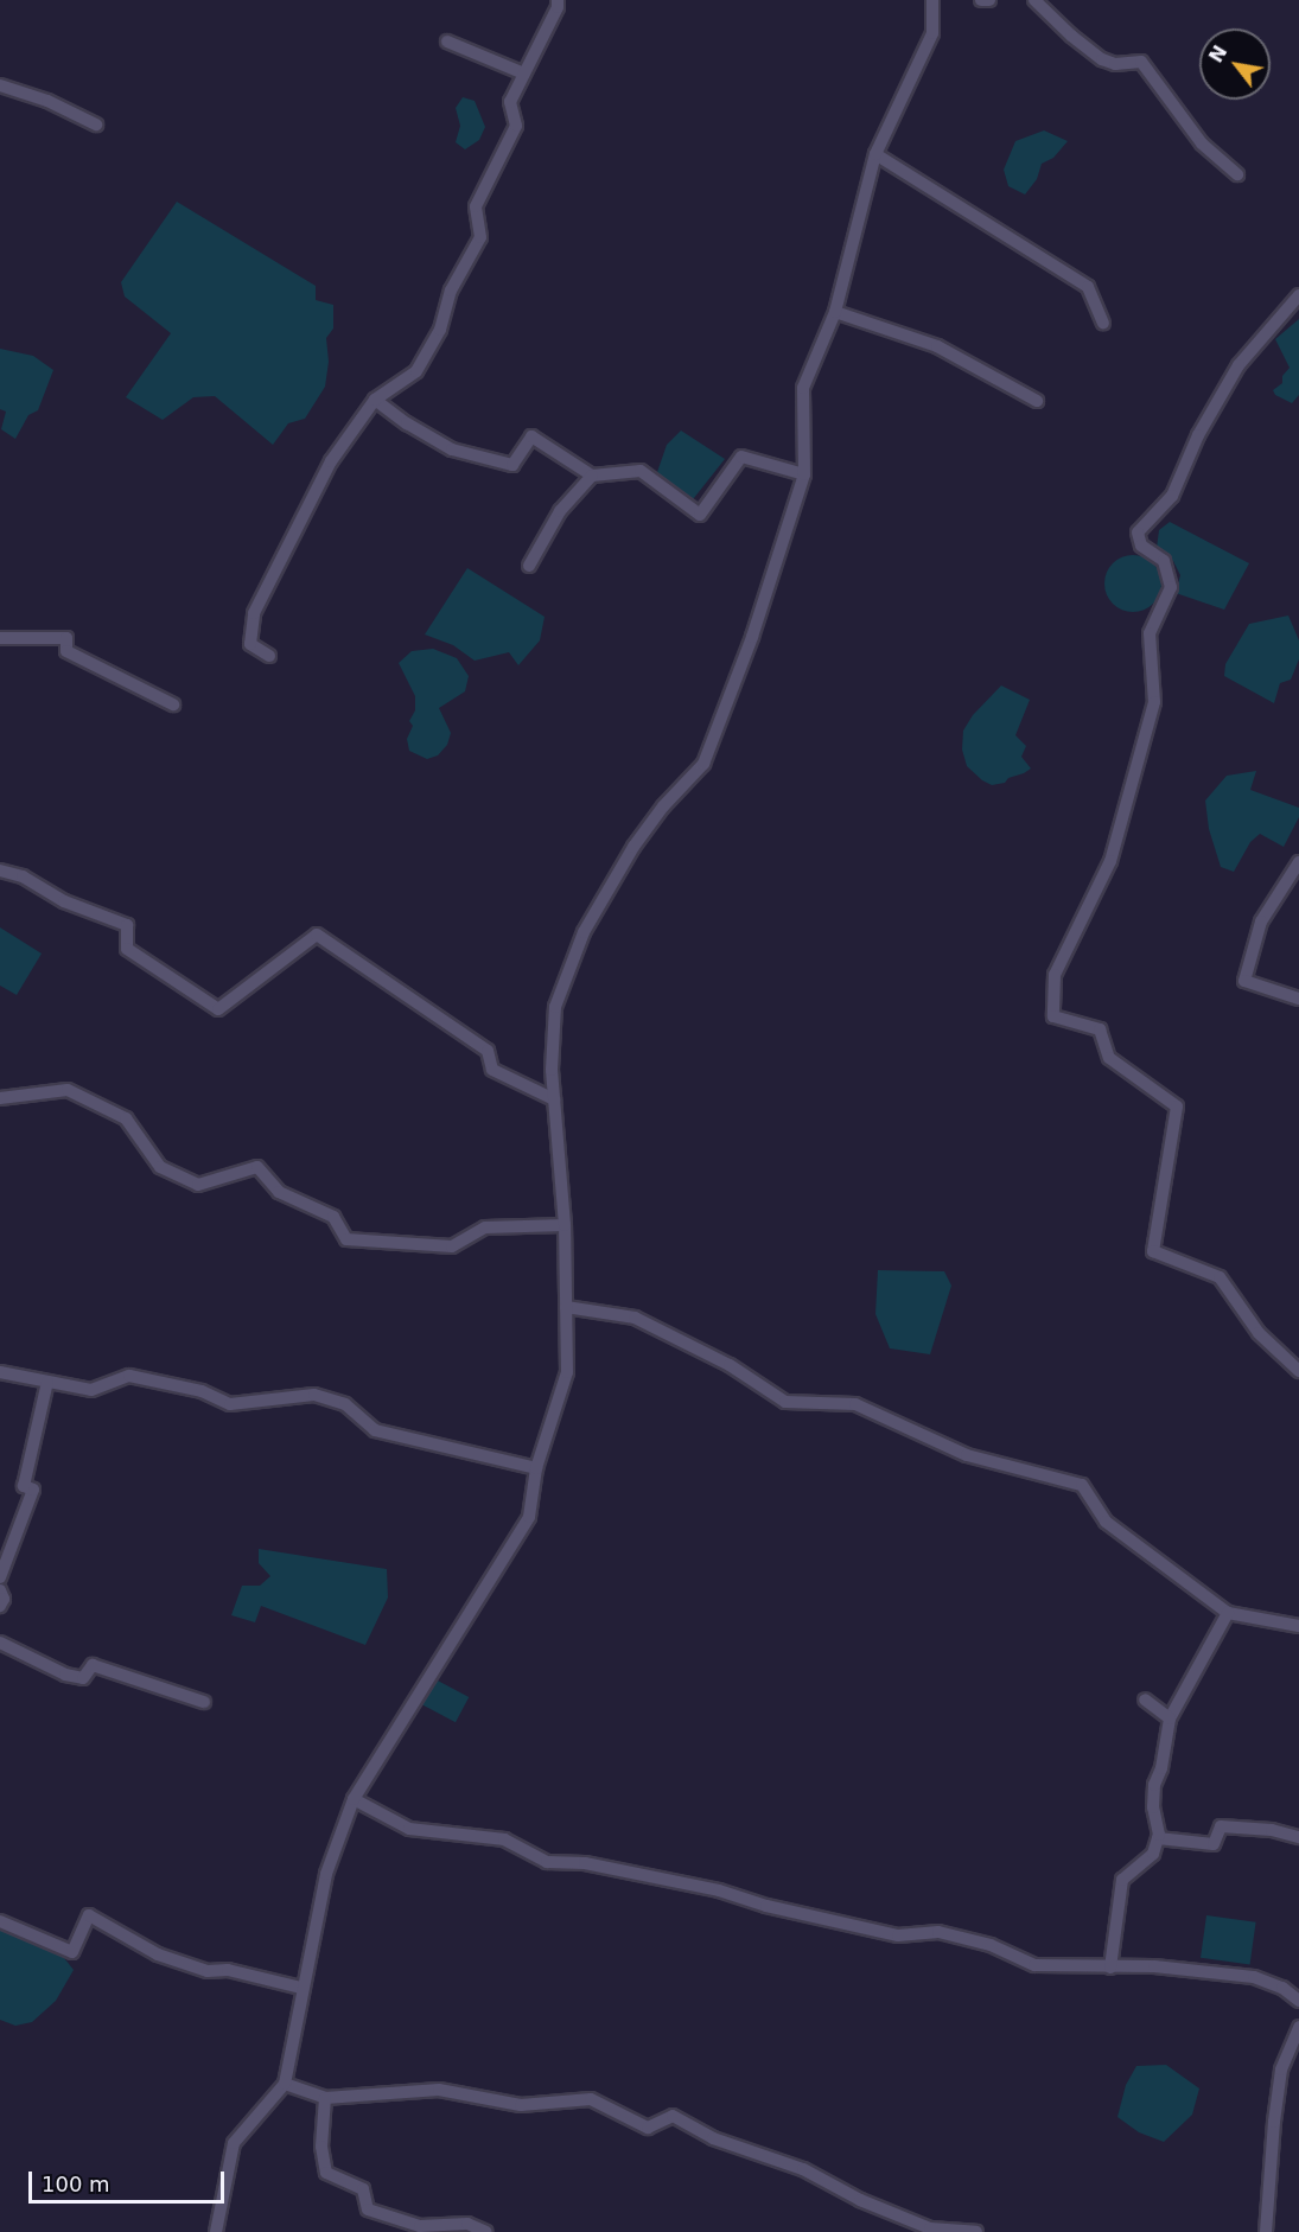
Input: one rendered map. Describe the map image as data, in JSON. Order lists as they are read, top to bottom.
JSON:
{
  "scale_bar": "100 m",
  "north": "top left"
}
